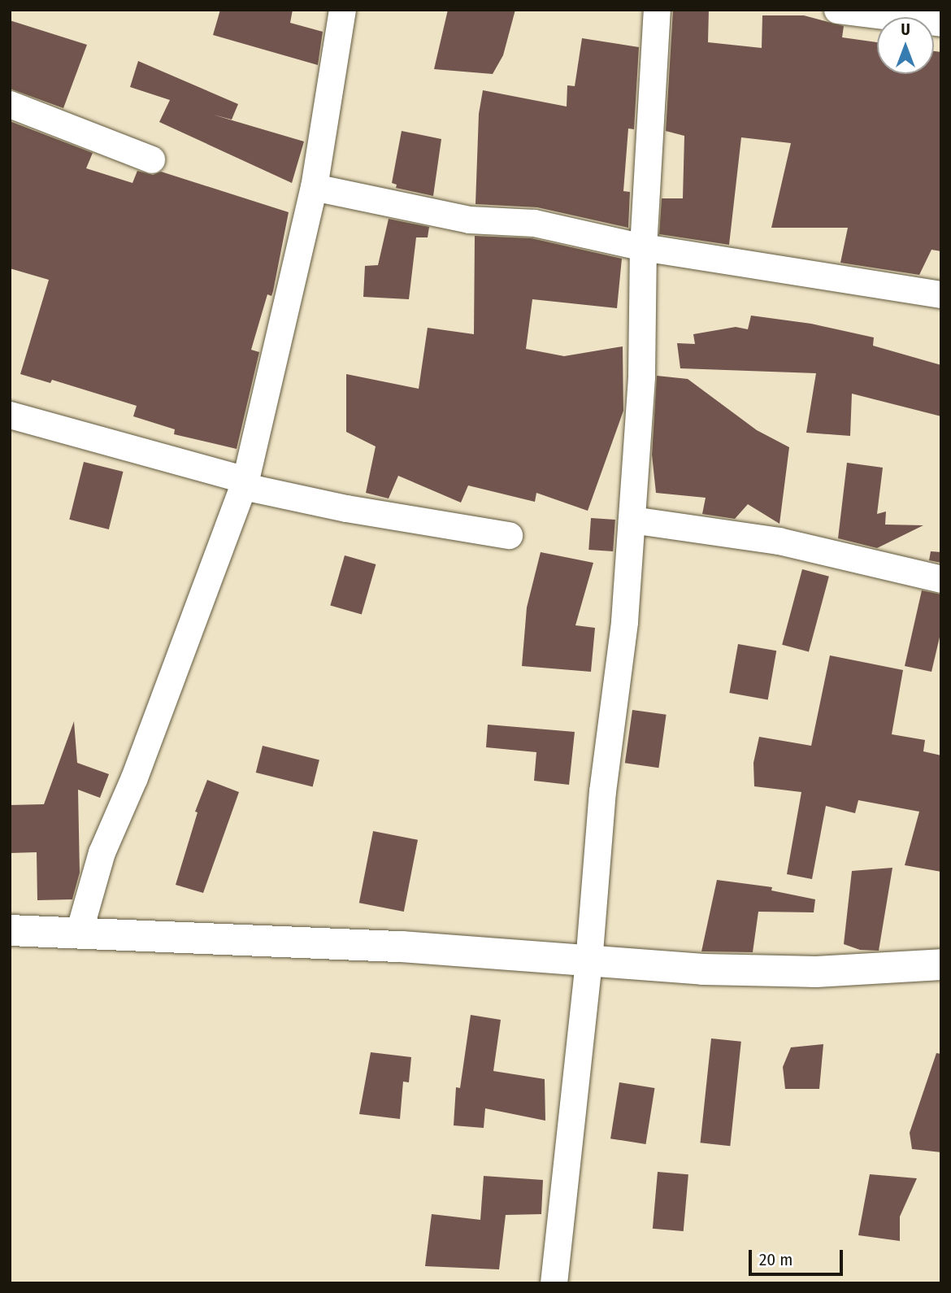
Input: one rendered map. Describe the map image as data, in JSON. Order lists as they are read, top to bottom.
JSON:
{
  "scale_bar": "20 m",
  "north": "top"
}
